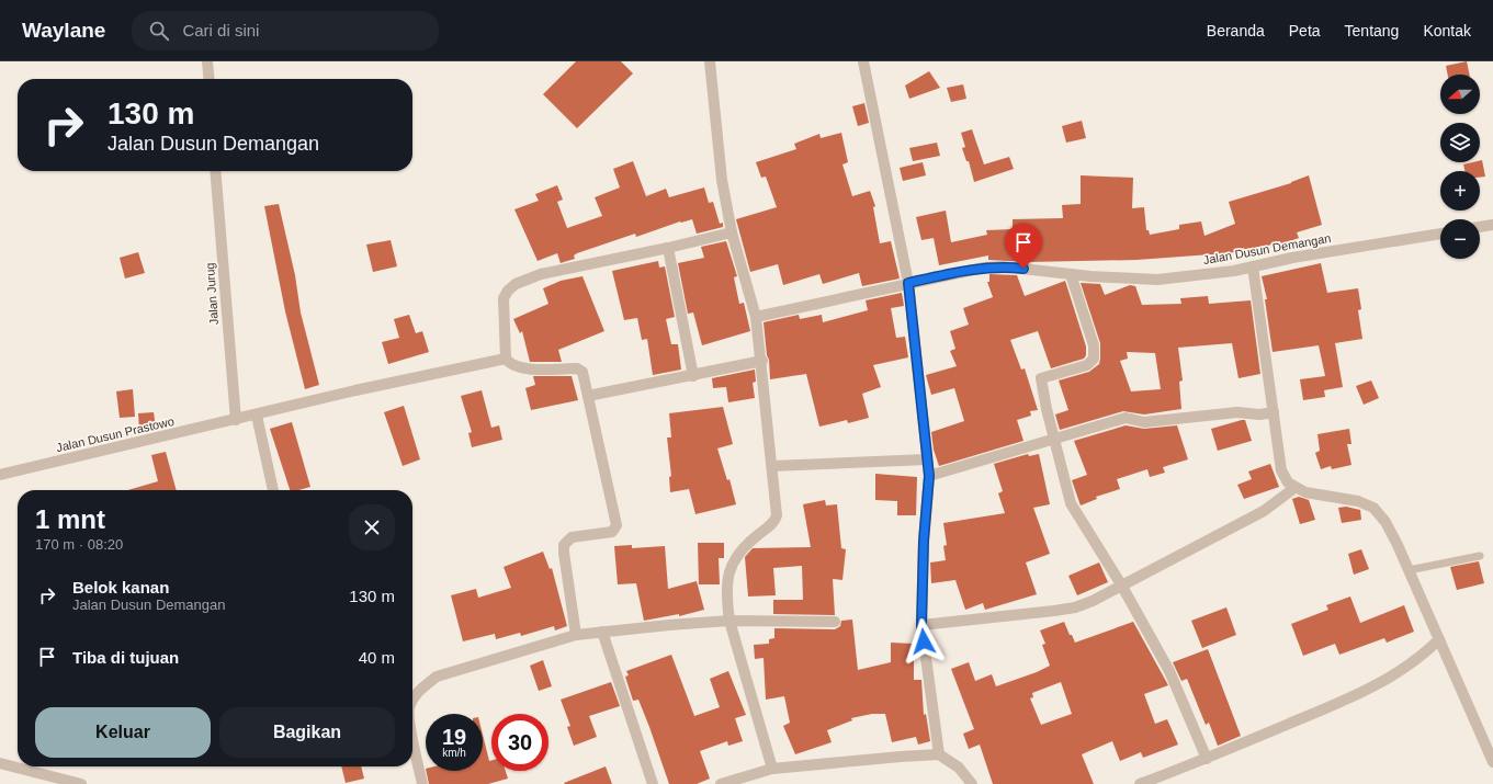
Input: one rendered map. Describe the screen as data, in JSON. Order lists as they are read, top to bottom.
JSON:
{
  "streets": {
    "street": ["Jalan Dusun Demangan", "Jalan Jurug", "Jalan Dusun Prastowo"]
  },
  "crossings": [
    ["Jalan Jurug", "Jalan Dusun Prastowo"]
  ],
  "north": "left",
  "page": {
    "header": "Waylane",
    "search": "Cari di sini",
    "nav": [
      "Beranda",
      "Peta",
      "Tentang",
      "Kontak"
    ],
    "map_buttons": ["+", "−"],
    "turn": ["130 m", "Jalan Dusun Demangan"],
    "heading": ["1 mnt", "170 m · 08:20"],
    "list": [
      {
        "name": "Belok kanan",
        "note": "Jalan Dusun Demangan",
        "value": "130 m"
      },
      {
        "name": "Tiba di tujuan",
        "value": "40 m"
      }
    ],
    "buttons": ["Keluar", "Bagikan"],
    "speed": "19 km/h",
    "limit": "30"
  }
}
